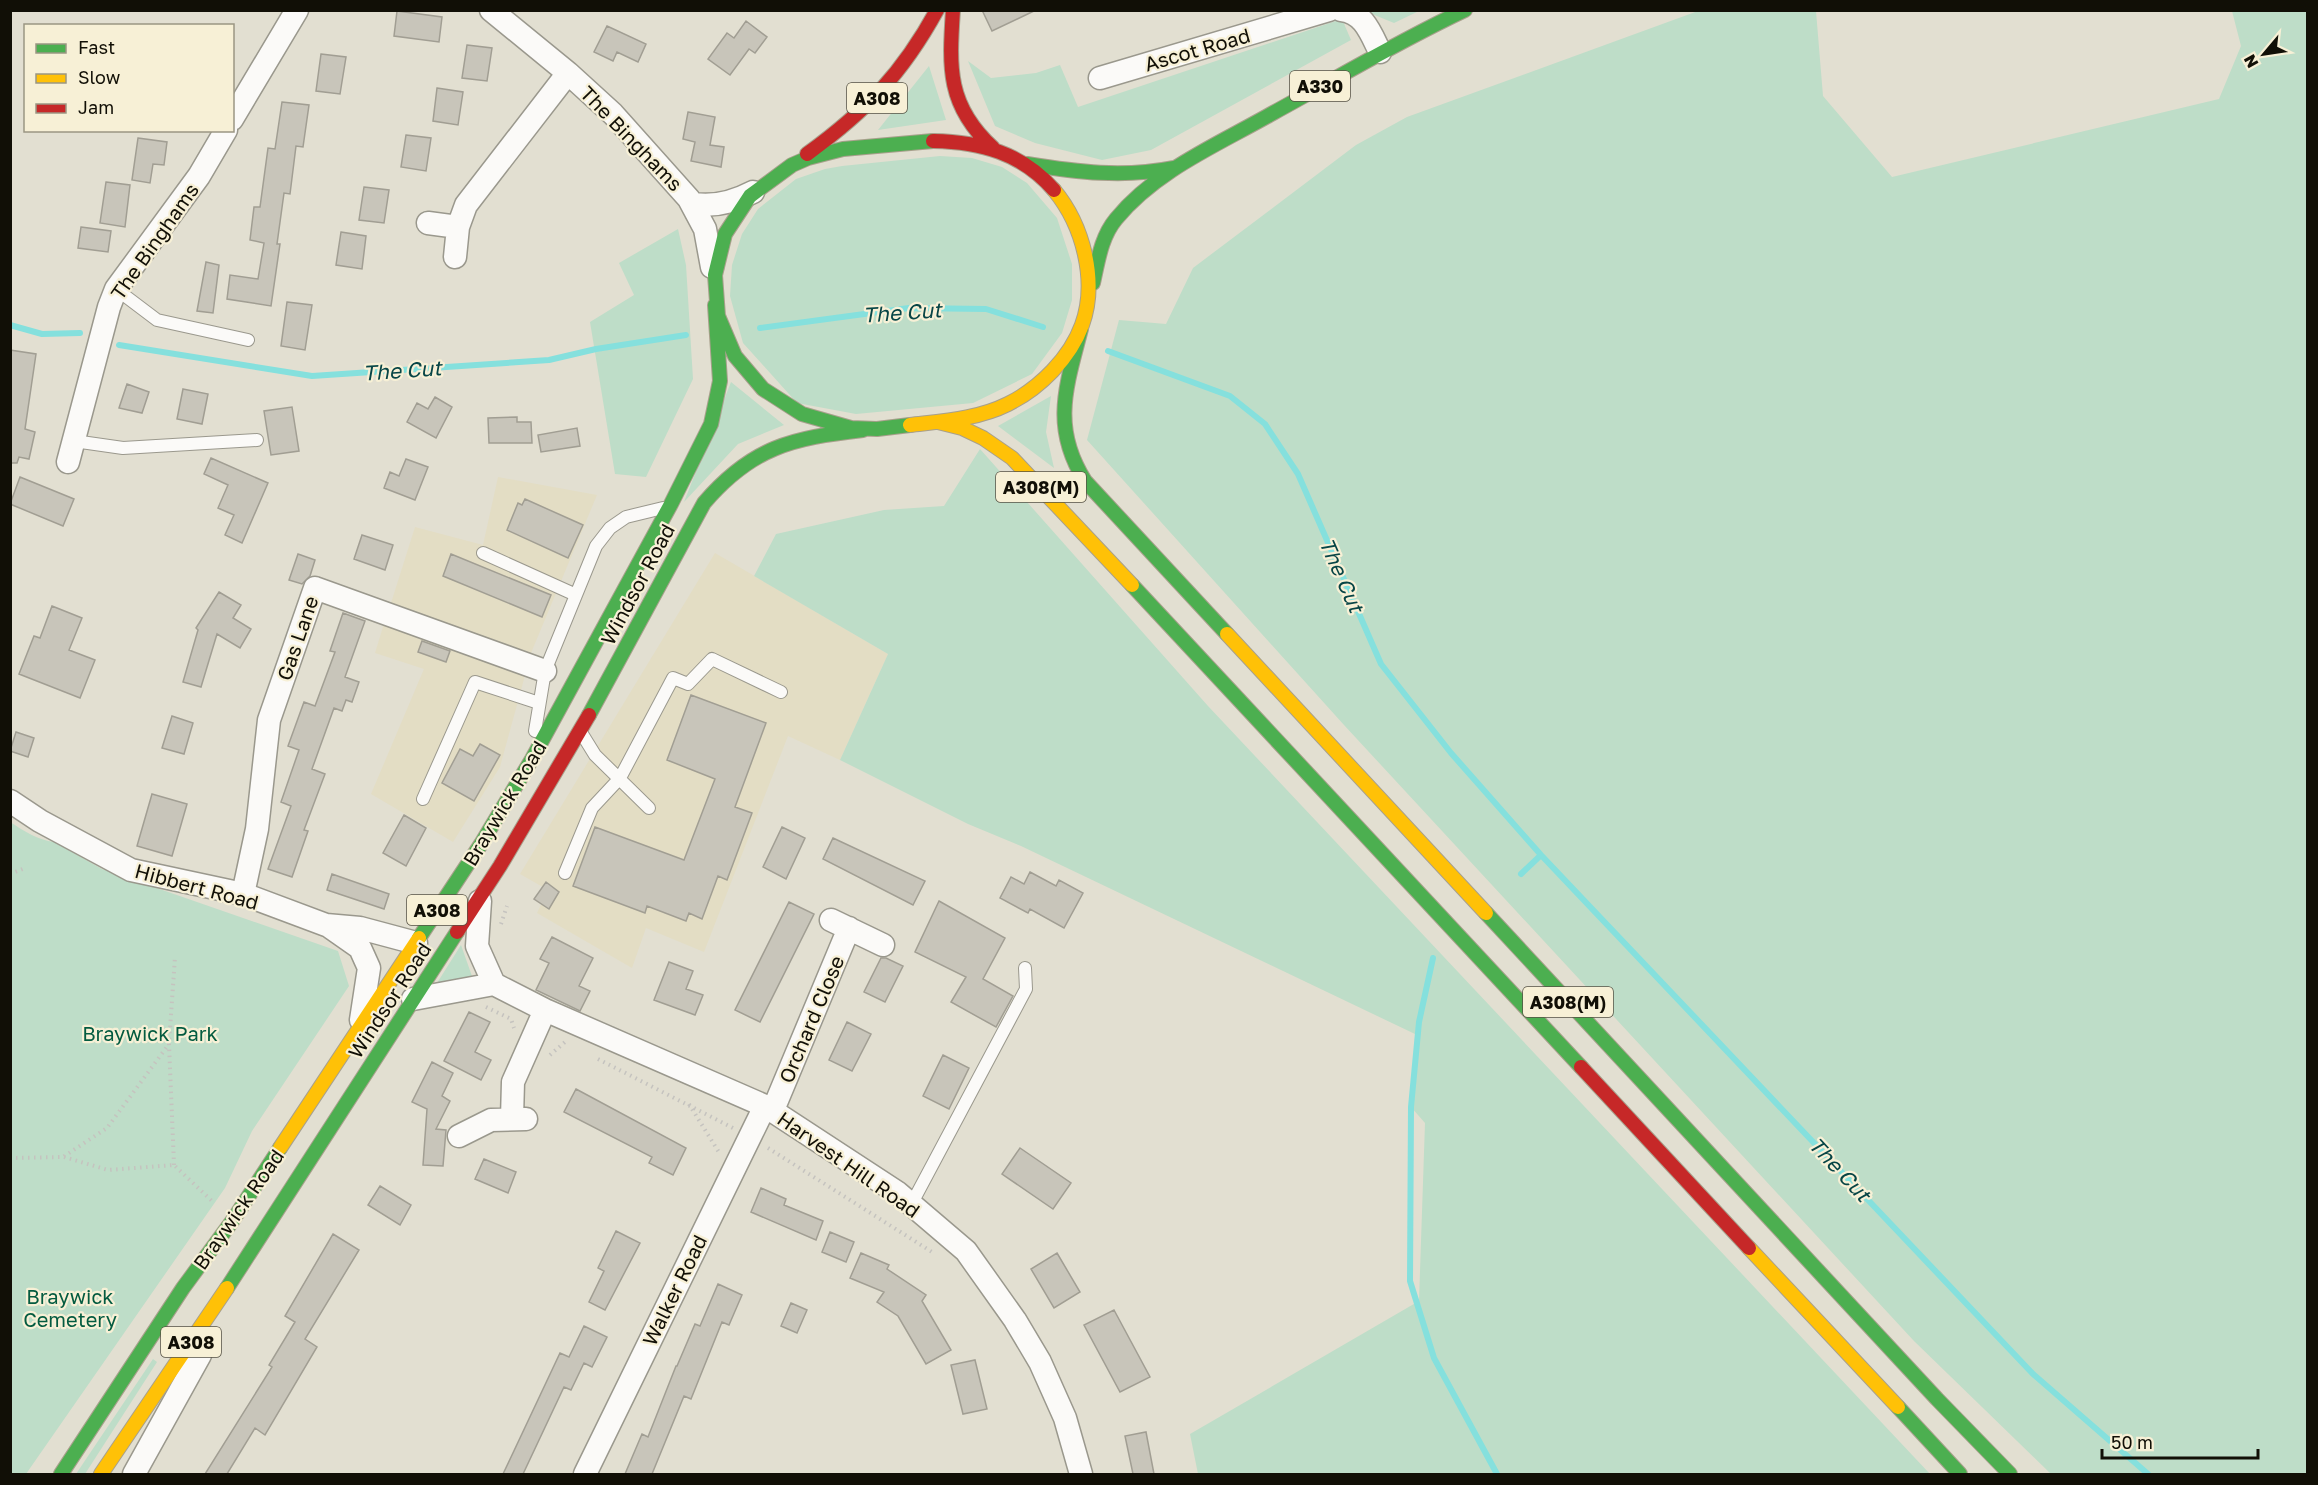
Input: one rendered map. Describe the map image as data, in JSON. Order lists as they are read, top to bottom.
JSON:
{
  "streets": {
    "main road": [
      "A330",
      "A308",
      "A308(M)",
      "Windsor Road",
      "Braywick Road"
    ],
    "street": [
      "Ascot Road",
      "The Binghams",
      "Gas Lane",
      "Hibbert Road",
      "Orchard Close",
      "Harvest Hill Road",
      "Walker Road"
    ]
  },
  "crossings": [
    ["A330", "A308(M)"],
    ["A330", "Windsor Road"],
    ["The Binghams", "Braywick Road"],
    ["A308(M)", "Windsor Road"],
    ["Windsor Road", "Braywick Road"],
    ["Gas Lane", "Hibbert Road"],
    ["Braywick Road", "Hibbert Road"],
    ["Orchard Close", "Harvest Hill Road"],
    ["Orchard Close", "Walker Road"],
    ["Harvest Hill Road", "Walker Road"]
  ],
  "water": ["The Cut"],
  "parks": ["Braywick Park", "Braywick Cemetery"],
  "legend": ["Fast", "Slow", "Jam"],
  "scale_bar": "50 m",
  "north": "bottom left"
}
